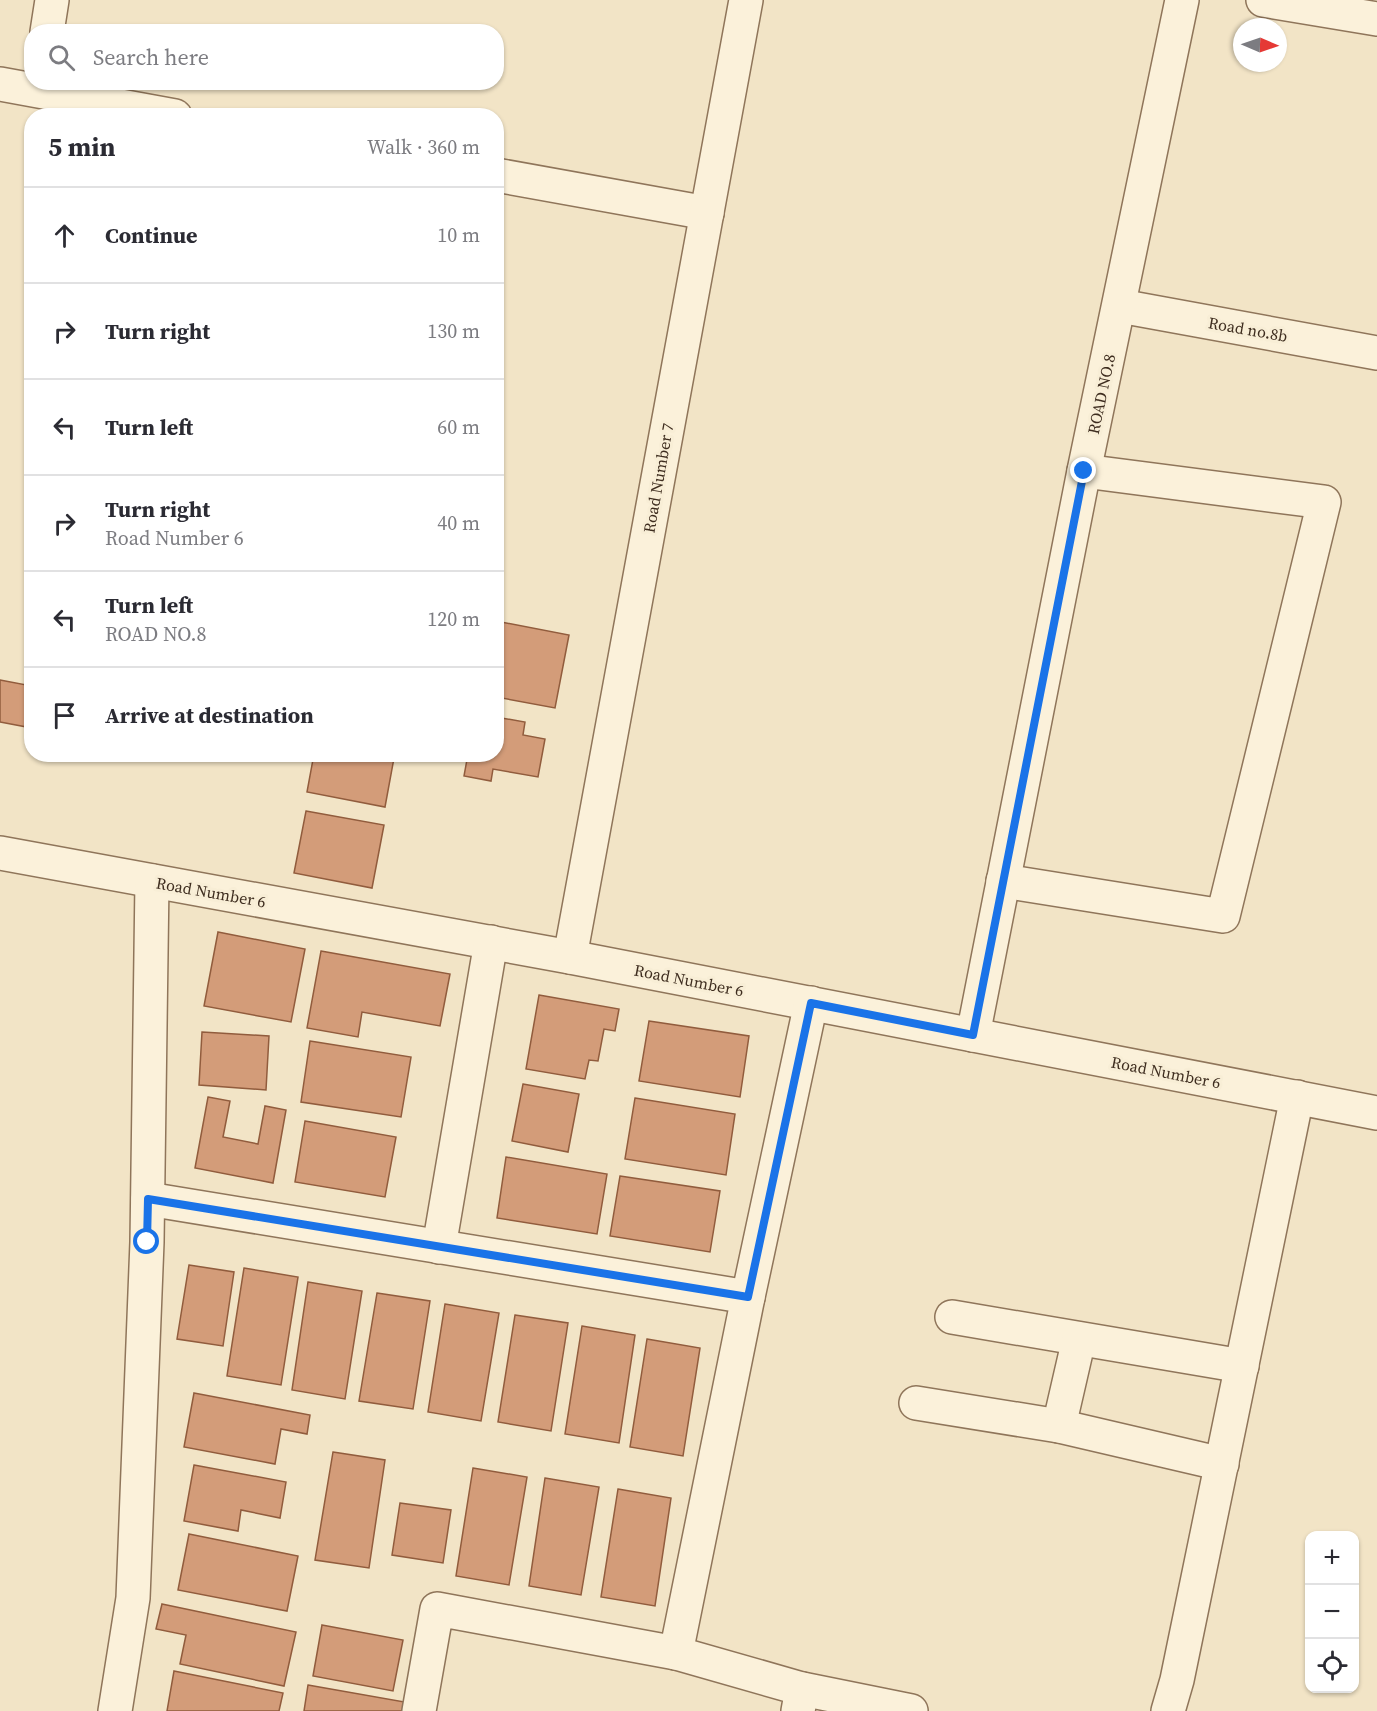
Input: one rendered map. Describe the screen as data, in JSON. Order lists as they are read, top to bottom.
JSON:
{
  "streets": {
    "street": [
      "Road no.8b",
      "ROAD NO.8",
      "Road Number 7",
      "Road Number 6"
    ]
  },
  "crossings": [
    ["Road no.8b", "ROAD NO.8"],
    ["ROAD NO.8", "Road Number 6"],
    ["Road Number 7", "Road Number 6"]
  ],
  "north": "right",
  "page": {
    "search": "Search here",
    "heading": ["5 min", "Walk · 360 m"],
    "list": [
      ["Continue", "10 m"],
      ["Turn right", "130 m"],
      ["Turn left", "60 m"],
      ["Turn right", "Road Number 6", "40 m"],
      ["Turn left", "ROAD NO.8", "120 m"],
      "Arrive at destination"
    ],
    "map_buttons": ["+", "−"]
  }
}
